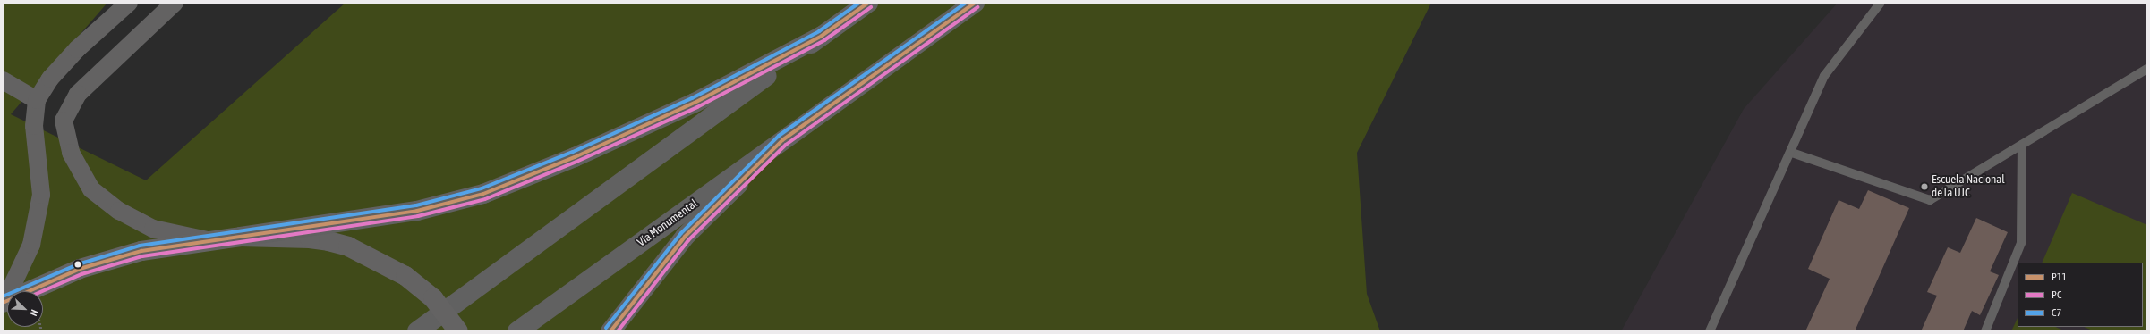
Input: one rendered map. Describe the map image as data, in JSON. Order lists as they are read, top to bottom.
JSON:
{
  "streets": {
    "highway": ["Vía Monumental"]
  },
  "places": ["Escuela Nacional de la UJC"],
  "lines": ["transit line P11", "transit line C7", "transit line PC"],
  "legend": ["P11", "PC", "C7"],
  "north": "bottom right"
}
